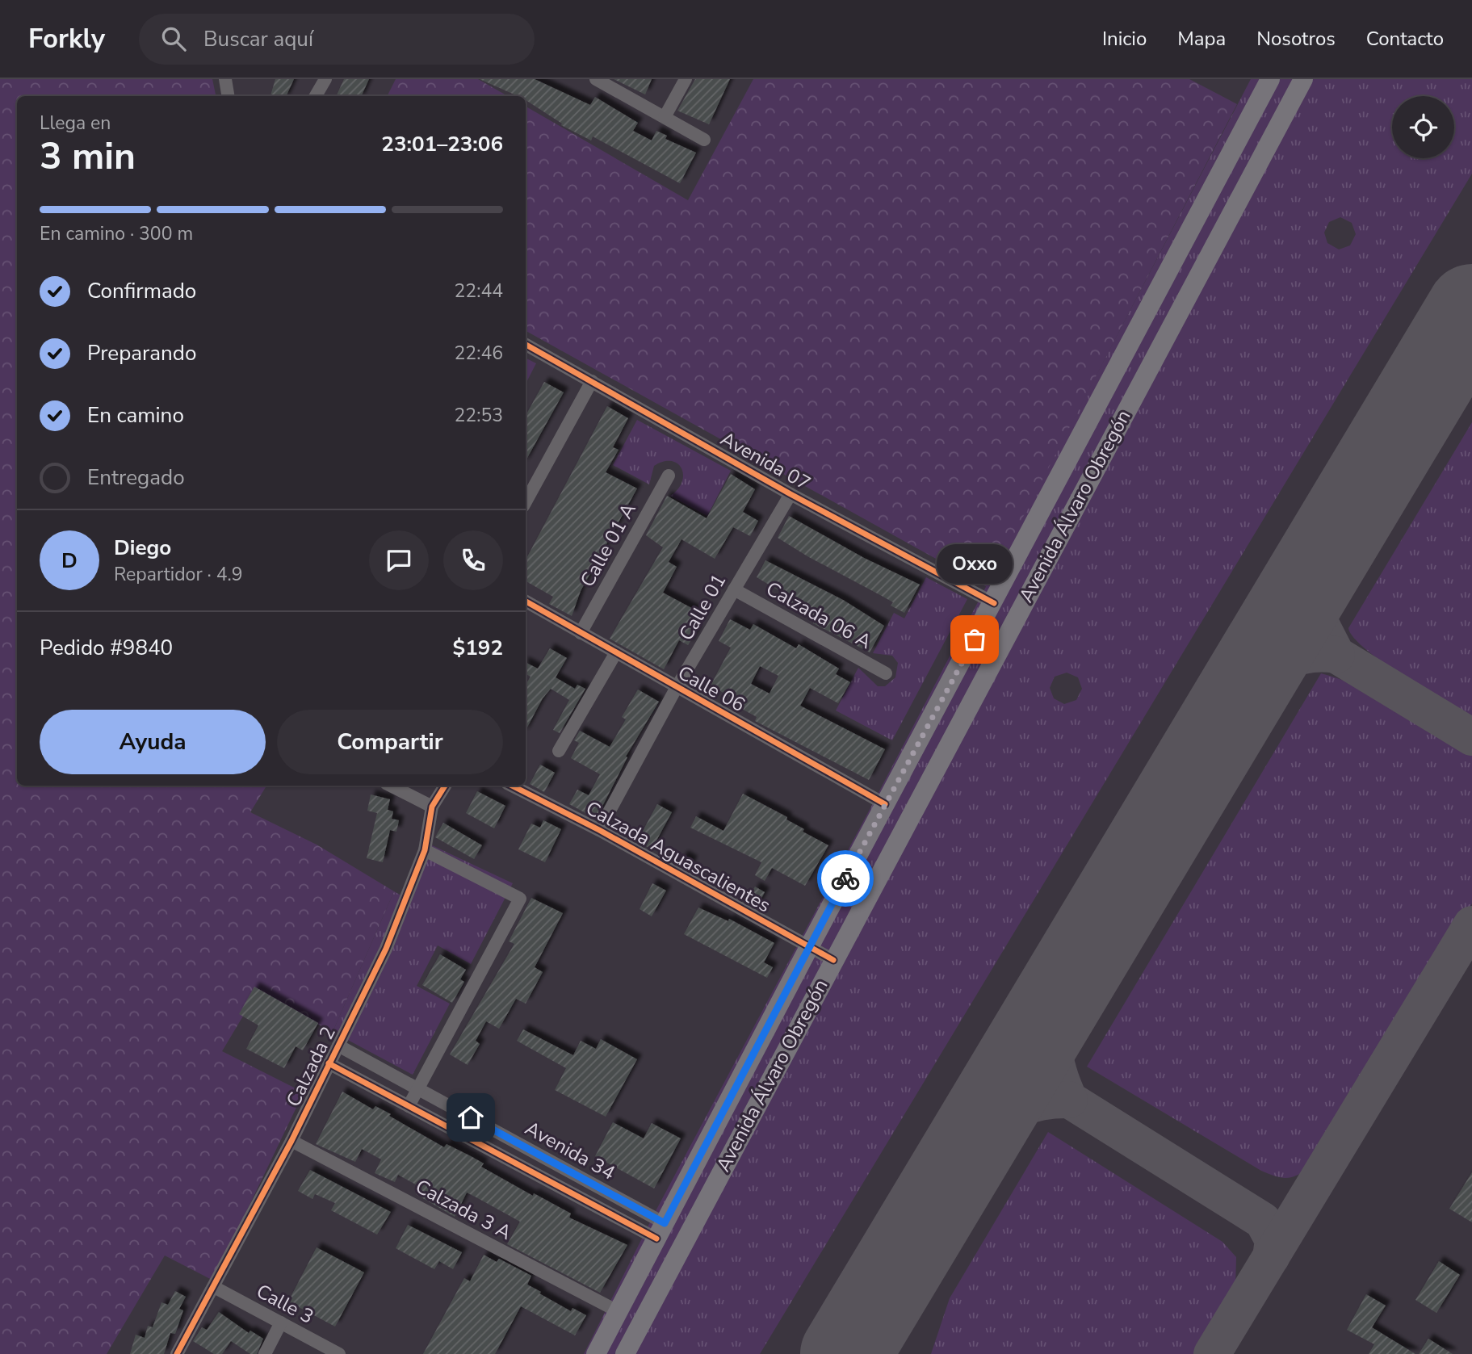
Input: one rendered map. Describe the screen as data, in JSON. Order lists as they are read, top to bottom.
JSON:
{
  "streets": {
    "main road": ["Avenida Álvaro Obregón"],
    "street": [
      "Avenida 07",
      "Calle 01 A",
      "Calle 01",
      "Calzada 06 A",
      "Calle 06",
      "Calzada Aguascalientes",
      "Calzada 2",
      "Avenida 34",
      "Calzada 3 A",
      "Calle 3"
    ]
  },
  "crossings": [
    ["Avenida 07", "Avenida Álvaro Obregón"],
    ["Avenida 07", "Calle 01"],
    ["Avenida Álvaro Obregón", "Calle 06"],
    ["Avenida Álvaro Obregón", "Calzada Aguascalientes"],
    ["Avenida Álvaro Obregón", "Avenida 34"],
    ["Avenida Álvaro Obregón", "Calzada 3 A"],
    ["Calle 01 A", "Calle 06"],
    ["Calle 01", "Calzada 06 A"],
    ["Calle 01", "Calle 06"],
    ["Calle 01", "Calzada Aguascalientes"],
    ["Calzada 2", "Avenida 34"],
    ["Calzada 2", "Calzada 3 A"],
    ["Calzada 2", "Calle 3"]
  ],
  "places": ["Oxxo"],
  "page": {
    "header": "Forkly",
    "search": "Buscar aquí",
    "nav": [
      "Inicio",
      "Mapa",
      "Nosotros",
      "Contacto"
    ],
    "heading": ["3 min", "Llega en", "23:01–23:06"],
    "panel": [
      "Diego",
      "Repartidor · 4.9",
      "Pedido #9840",
      "$192"
    ],
    "bar": "En camino · 300 m",
    "list": [
      ["Confirmado", "22:44"],
      ["Preparando", "22:46"],
      ["En camino", "22:53"],
      "Entregado"
    ],
    "round": "D",
    "bubble": "Oxxo",
    "buttons": ["Ayuda", "Compartir"]
  }
}
